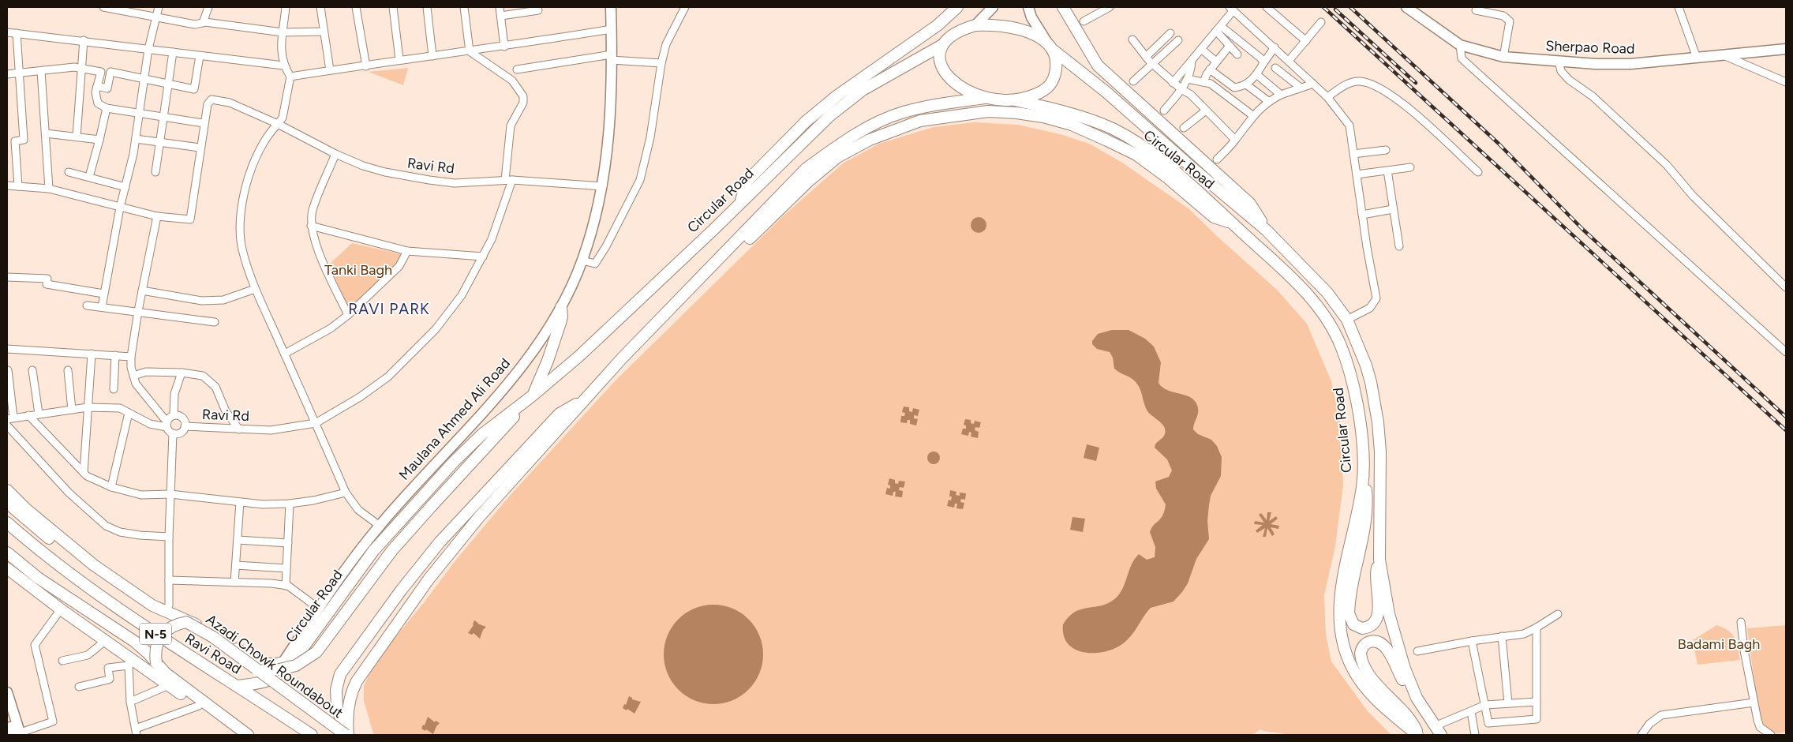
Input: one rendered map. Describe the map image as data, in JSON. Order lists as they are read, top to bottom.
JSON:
{
  "streets": {
    "main road": [
      "Circular Road",
      "N-5",
      "Ravi Road",
      "Azadi Chowk Roundabout"
    ],
    "street": ["Sherpao Road", "Ravi Rd", "Maulana Ahmed Ali Road"]
  },
  "crossings": [
    ["Circular Road", "Maulana Ahmed Ali Road"],
    ["Circular Road", "Ravi Road"],
    ["Circular Road", "Azadi Chowk Roundabout"]
  ],
  "districts": ["RAVI PARK"],
  "parks": ["Tanki Bagh", "Badami Bagh"]
}
